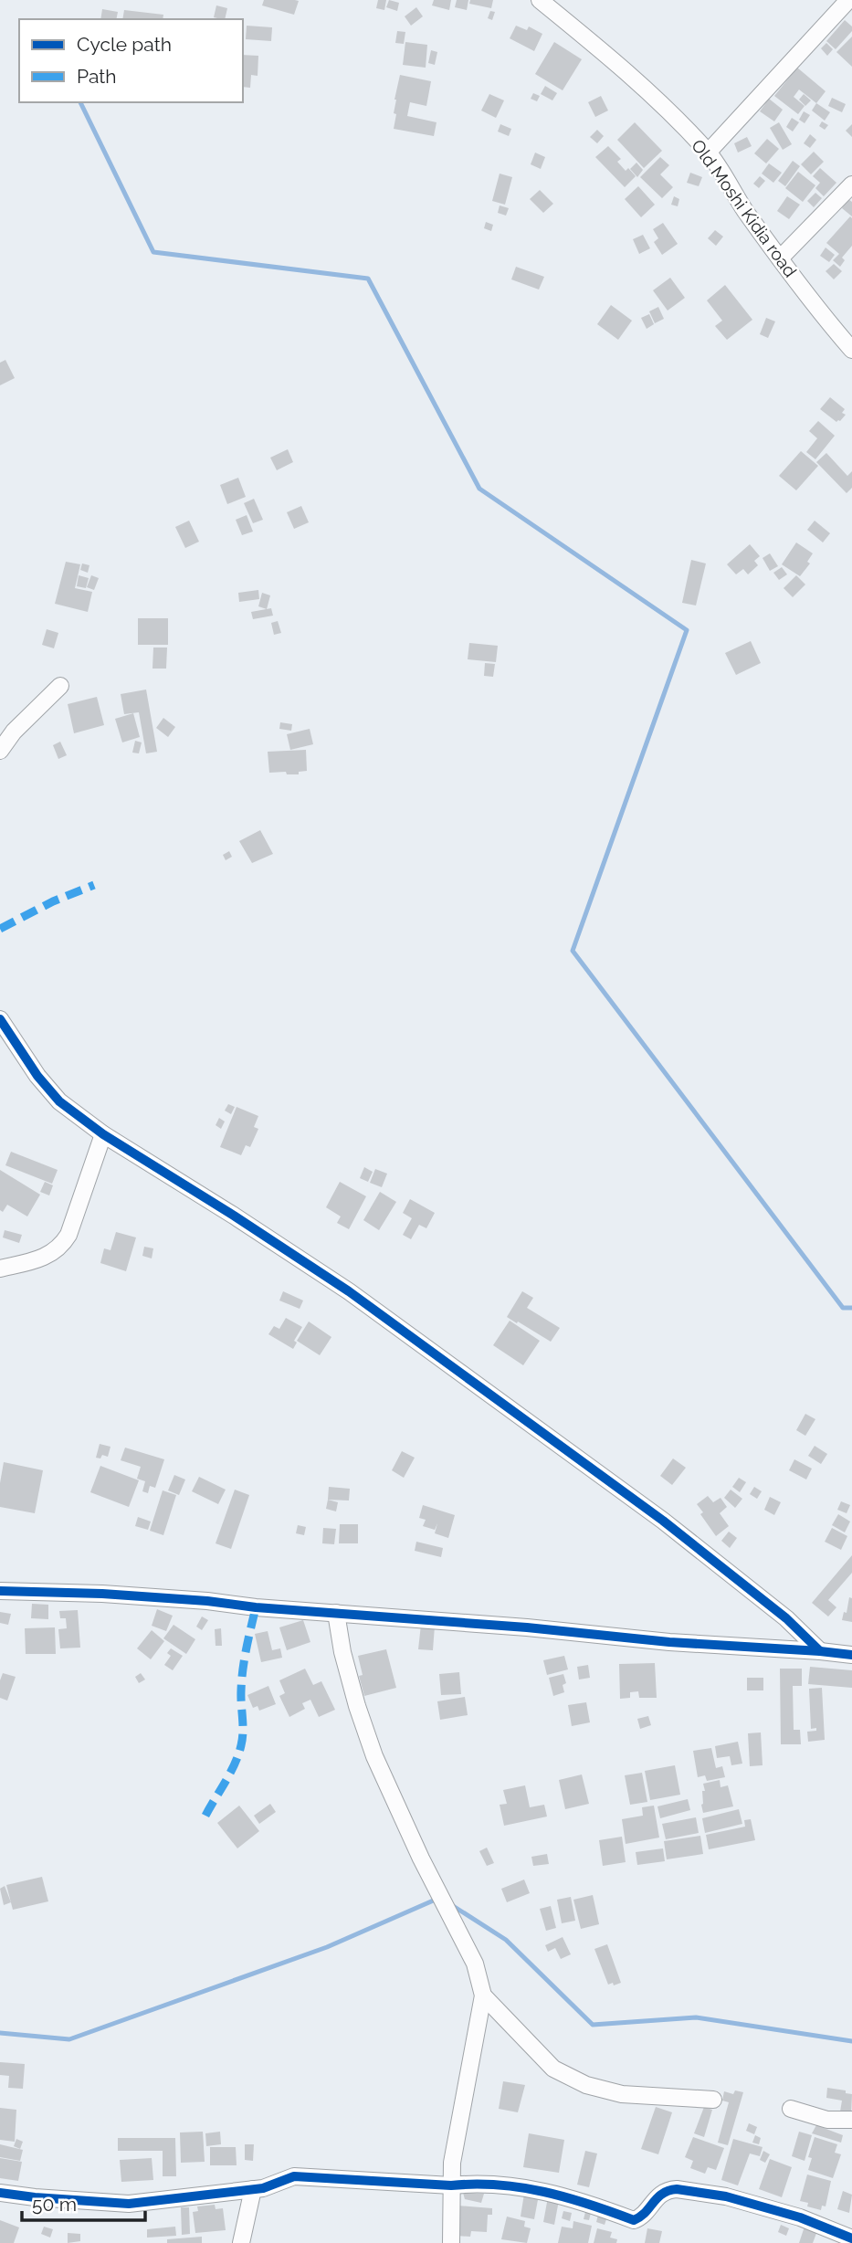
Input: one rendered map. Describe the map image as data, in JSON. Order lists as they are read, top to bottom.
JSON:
{
  "streets": {
    "street": ["Old Moshi Kidia road"]
  },
  "legend": ["Cycle path", "Path"],
  "scale_bar": "50 m"
}
